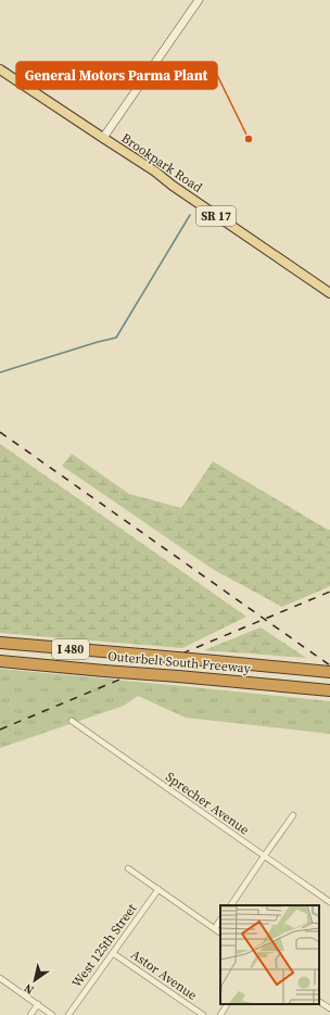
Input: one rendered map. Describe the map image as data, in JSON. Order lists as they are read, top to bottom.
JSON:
{
  "streets": {
    "highway": ["I 480", "Outerbelt South Freeway"],
    "main road": ["Brookpark Road", "SR 17"],
    "street": ["Sprecher Avenue", "West 125th Street", "Astor Avenue"]
  },
  "crossings": [
    ["West 125th Street", "Astor Avenue"]
  ],
  "places": ["General Motors Parma Plant"],
  "north": "bottom left"
}
